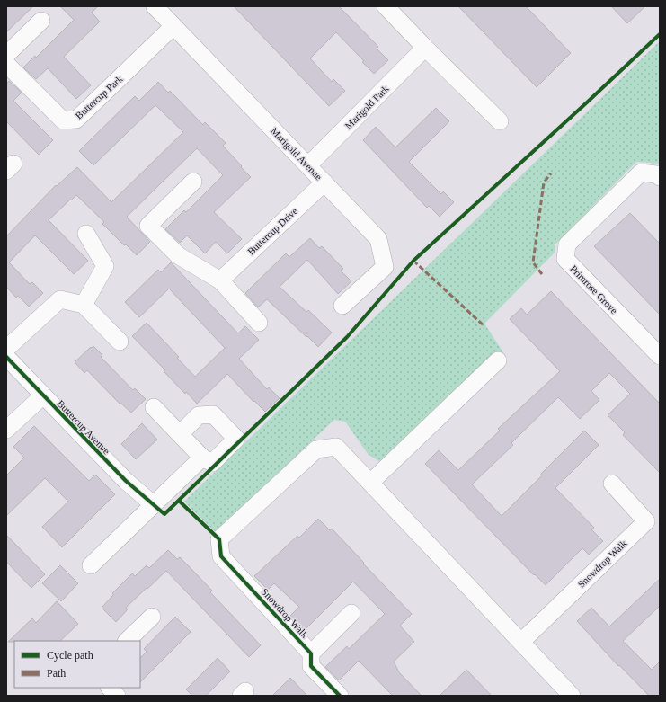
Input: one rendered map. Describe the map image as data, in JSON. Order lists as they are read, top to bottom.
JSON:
{
  "streets": {
    "street": [
      "Buttercup Park",
      "Marigold Park",
      "Marigold Avenue",
      "Buttercup Drive",
      "Primrose Grove",
      "Buttercup Avenue",
      "Snowdrop Walk"
    ]
  },
  "crossings": [
    ["Buttercup Park", "Marigold Avenue"],
    ["Marigold Park", "Marigold Avenue"],
    ["Marigold Avenue", "Buttercup Drive"]
  ],
  "legend": ["Cycle path", "Path"]
}
